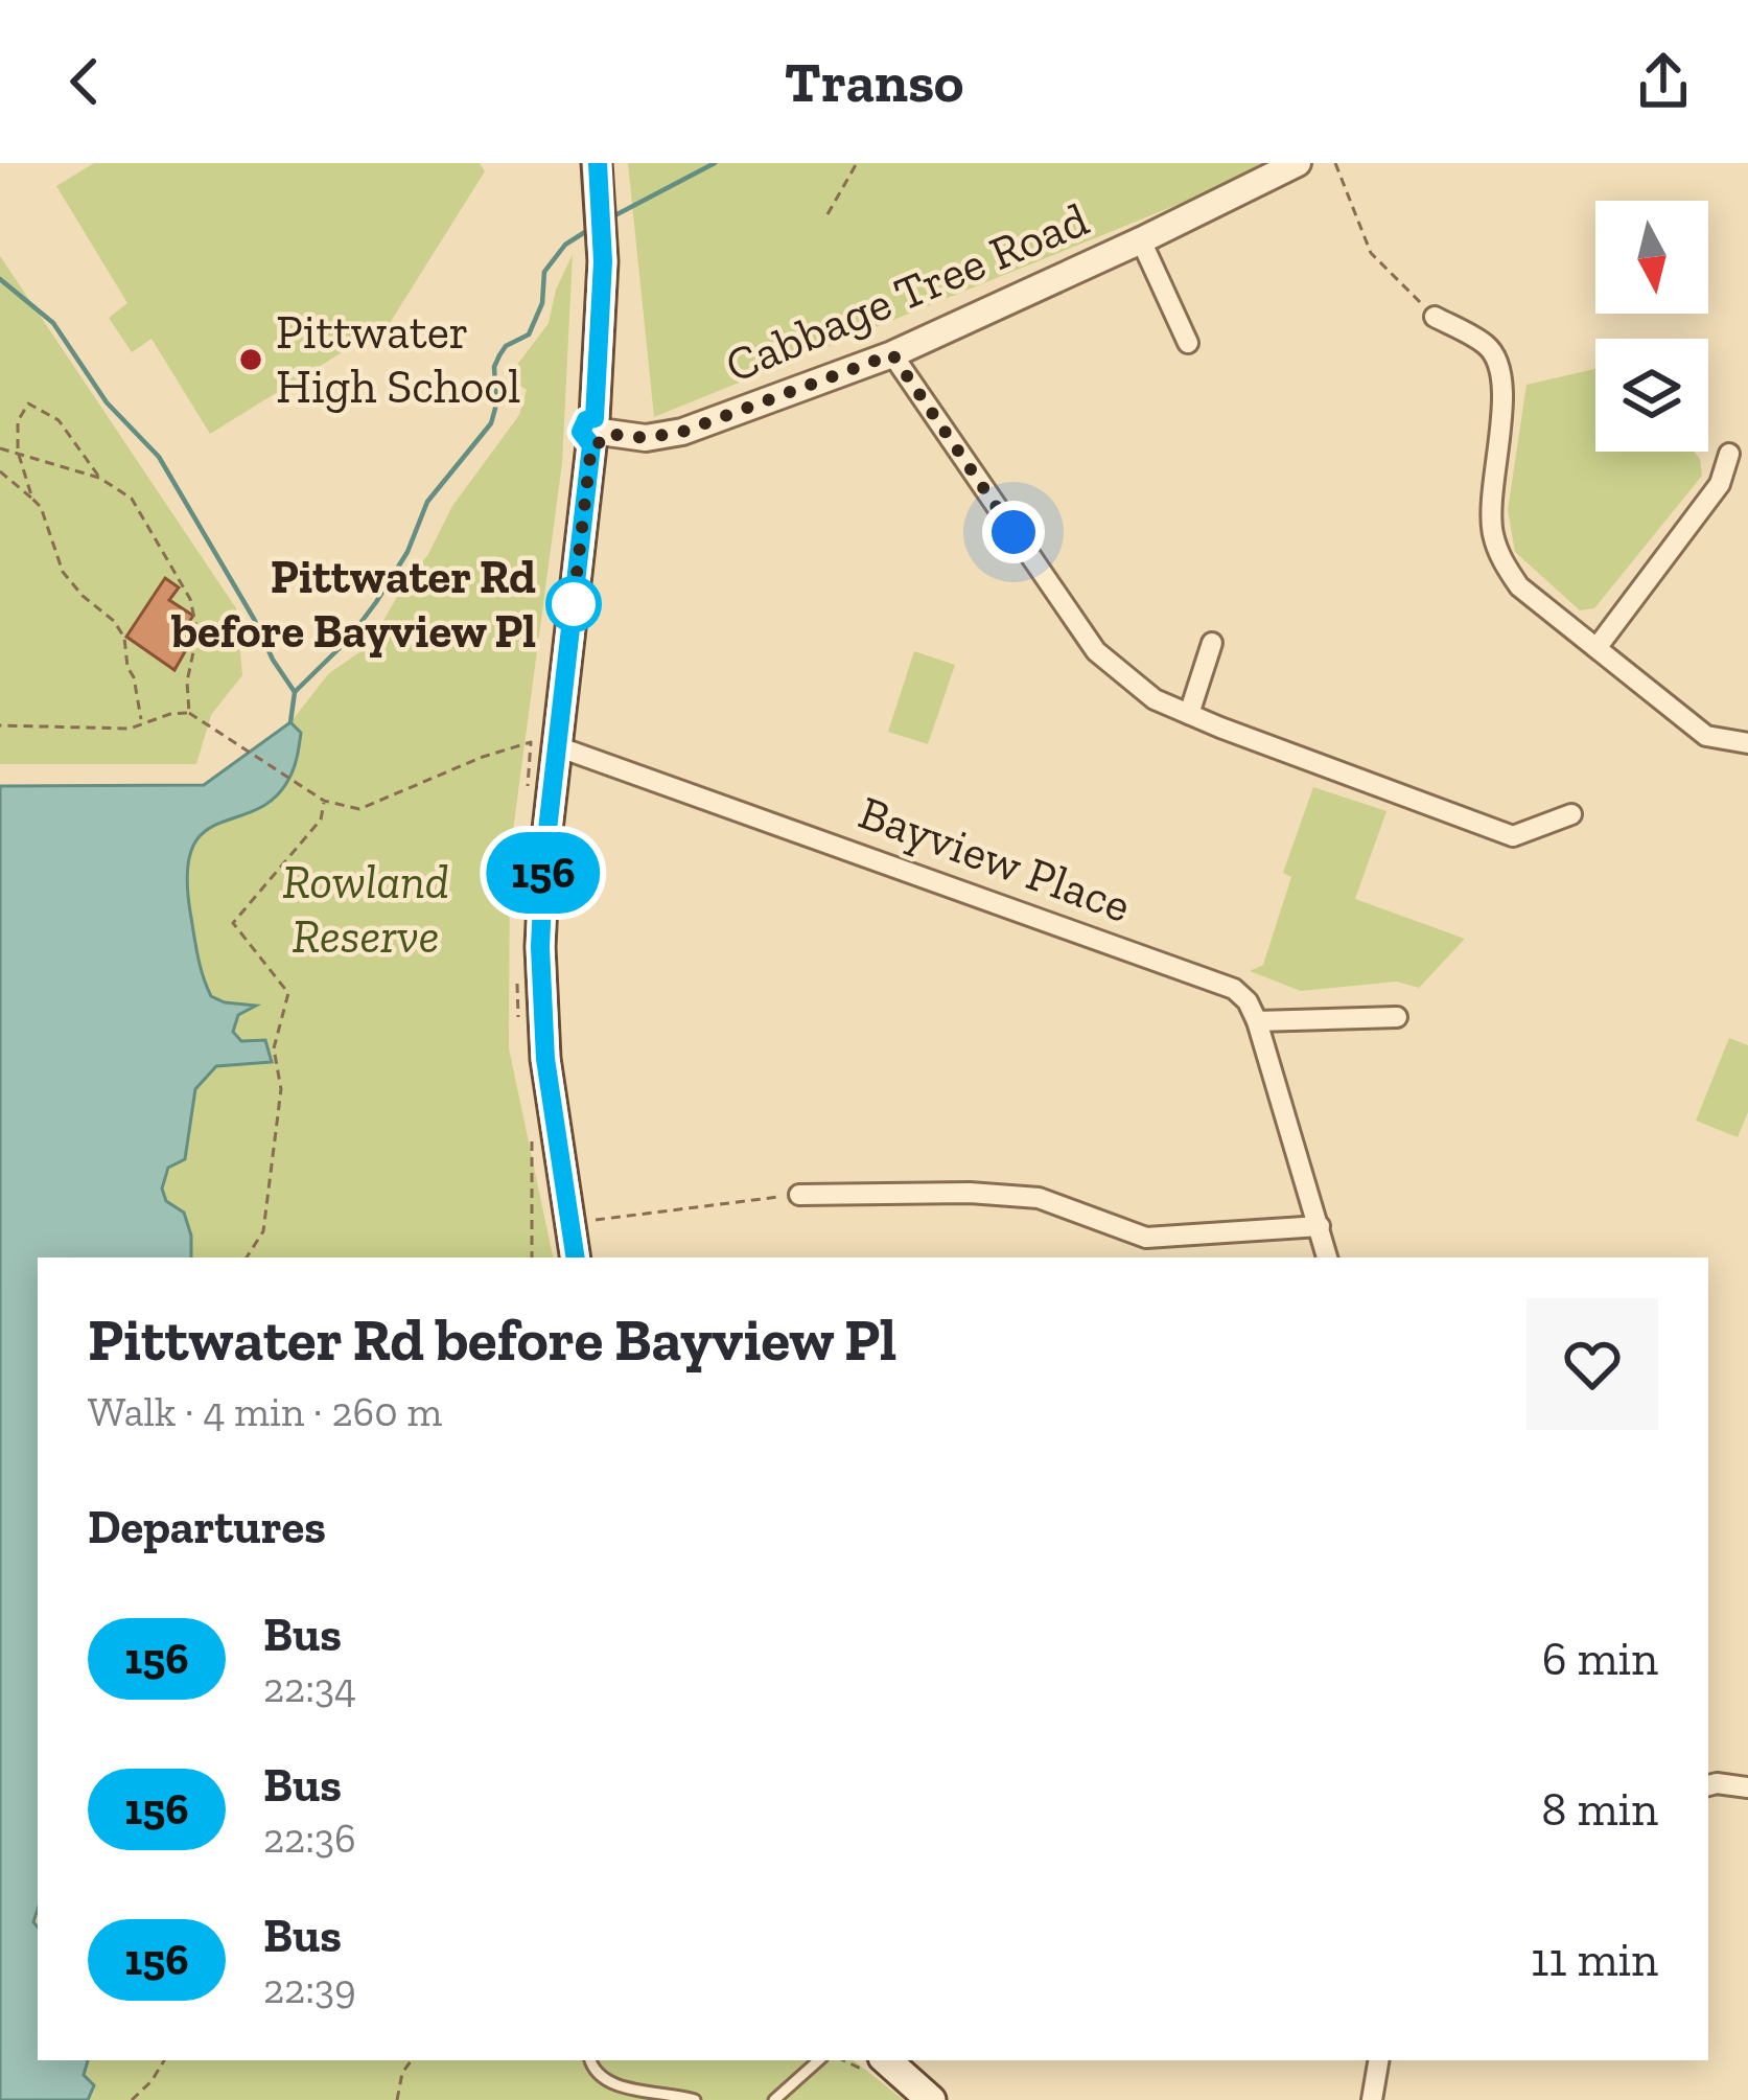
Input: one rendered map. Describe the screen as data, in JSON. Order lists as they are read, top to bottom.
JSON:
{
  "streets": {
    "street": ["Cabbage Tree Road", "Bayview Place"]
  },
  "parks": ["Rowland Reserve"],
  "places": ["Pittwater High School", "Pittwater Rd before Bayview Pl"],
  "lines": ["bus line 156"],
  "north": "bottom",
  "page": {
    "header": "Transo",
    "on_map": "156",
    "heading": [
      ["Pittwater Rd before Bayview Pl", "Walk · 4 min · 260 m"],
      "Departures"
    ],
    "list": [
      {
        "mark": "156",
        "name": "Bus",
        "note": "22:34",
        "value": "6 min"
      },
      {
        "mark": "156",
        "name": "Bus",
        "note": "22:36",
        "value": "8 min"
      },
      {
        "mark": "156",
        "name": "Bus",
        "note": "22:39",
        "value": "11 min"
      }
    ]
  }
}
